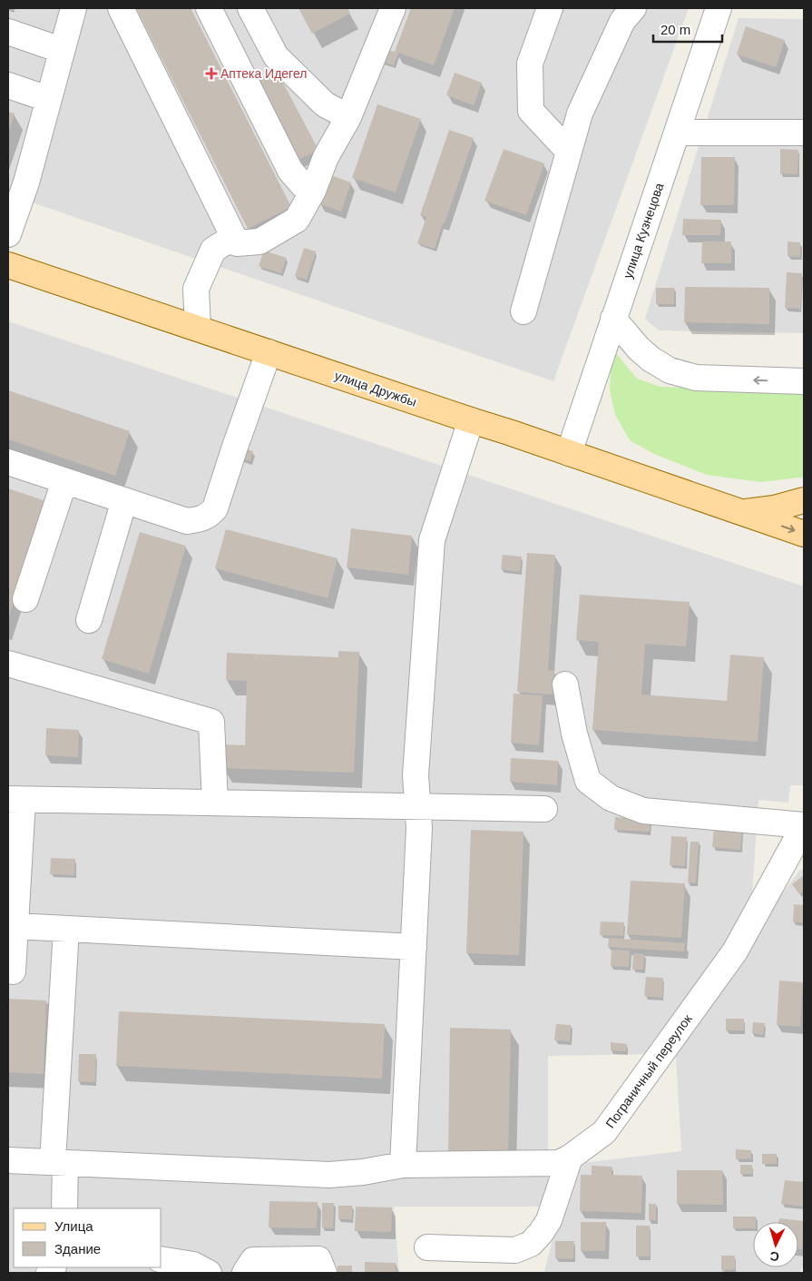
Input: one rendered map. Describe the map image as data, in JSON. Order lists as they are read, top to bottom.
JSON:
{
  "streets": {
    "main road": ["улица Дружбы"],
    "street": ["улица Кузнецова", "Пограничный переулок"]
  },
  "crossings": [
    ["улица Кузнецова", "улица Дружбы"]
  ],
  "places": {
    "health": ["Аптека Идегел"]
  },
  "legend": ["Улица", "Здание"],
  "scale_bar": "20 m",
  "north": "bottom"
}
